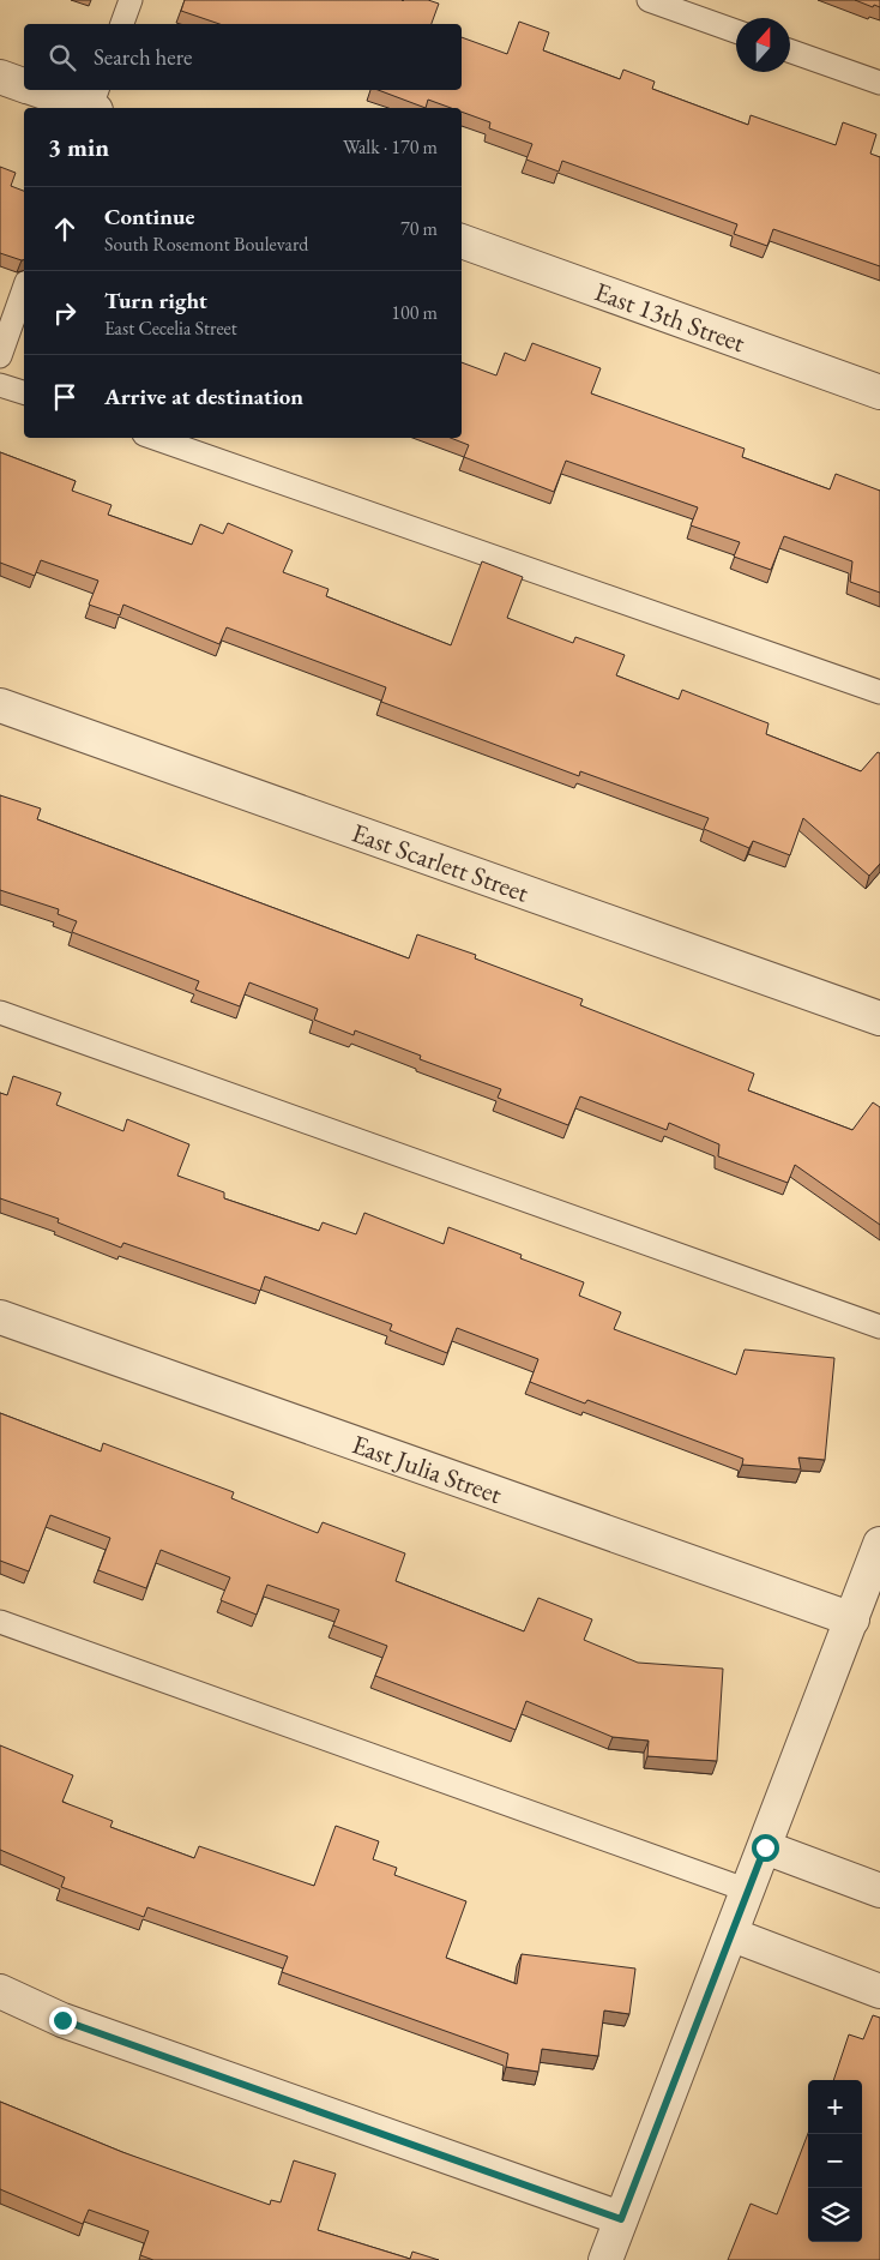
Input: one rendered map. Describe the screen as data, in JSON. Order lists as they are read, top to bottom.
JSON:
{
  "streets": {
    "street": ["East 13th Street", "East Scarlett Street", "East Julia Street"]
  },
  "north": "top",
  "page": {
    "search": "Search here",
    "heading": ["3 min", "Walk · 170 m"],
    "list": [
      ["Continue", "South Rosemont Boulevard", "70 m"],
      ["Turn right", "East Cecelia Street", "100 m"],
      "Arrive at destination"
    ],
    "map_buttons": ["+", "−"]
  }
}
